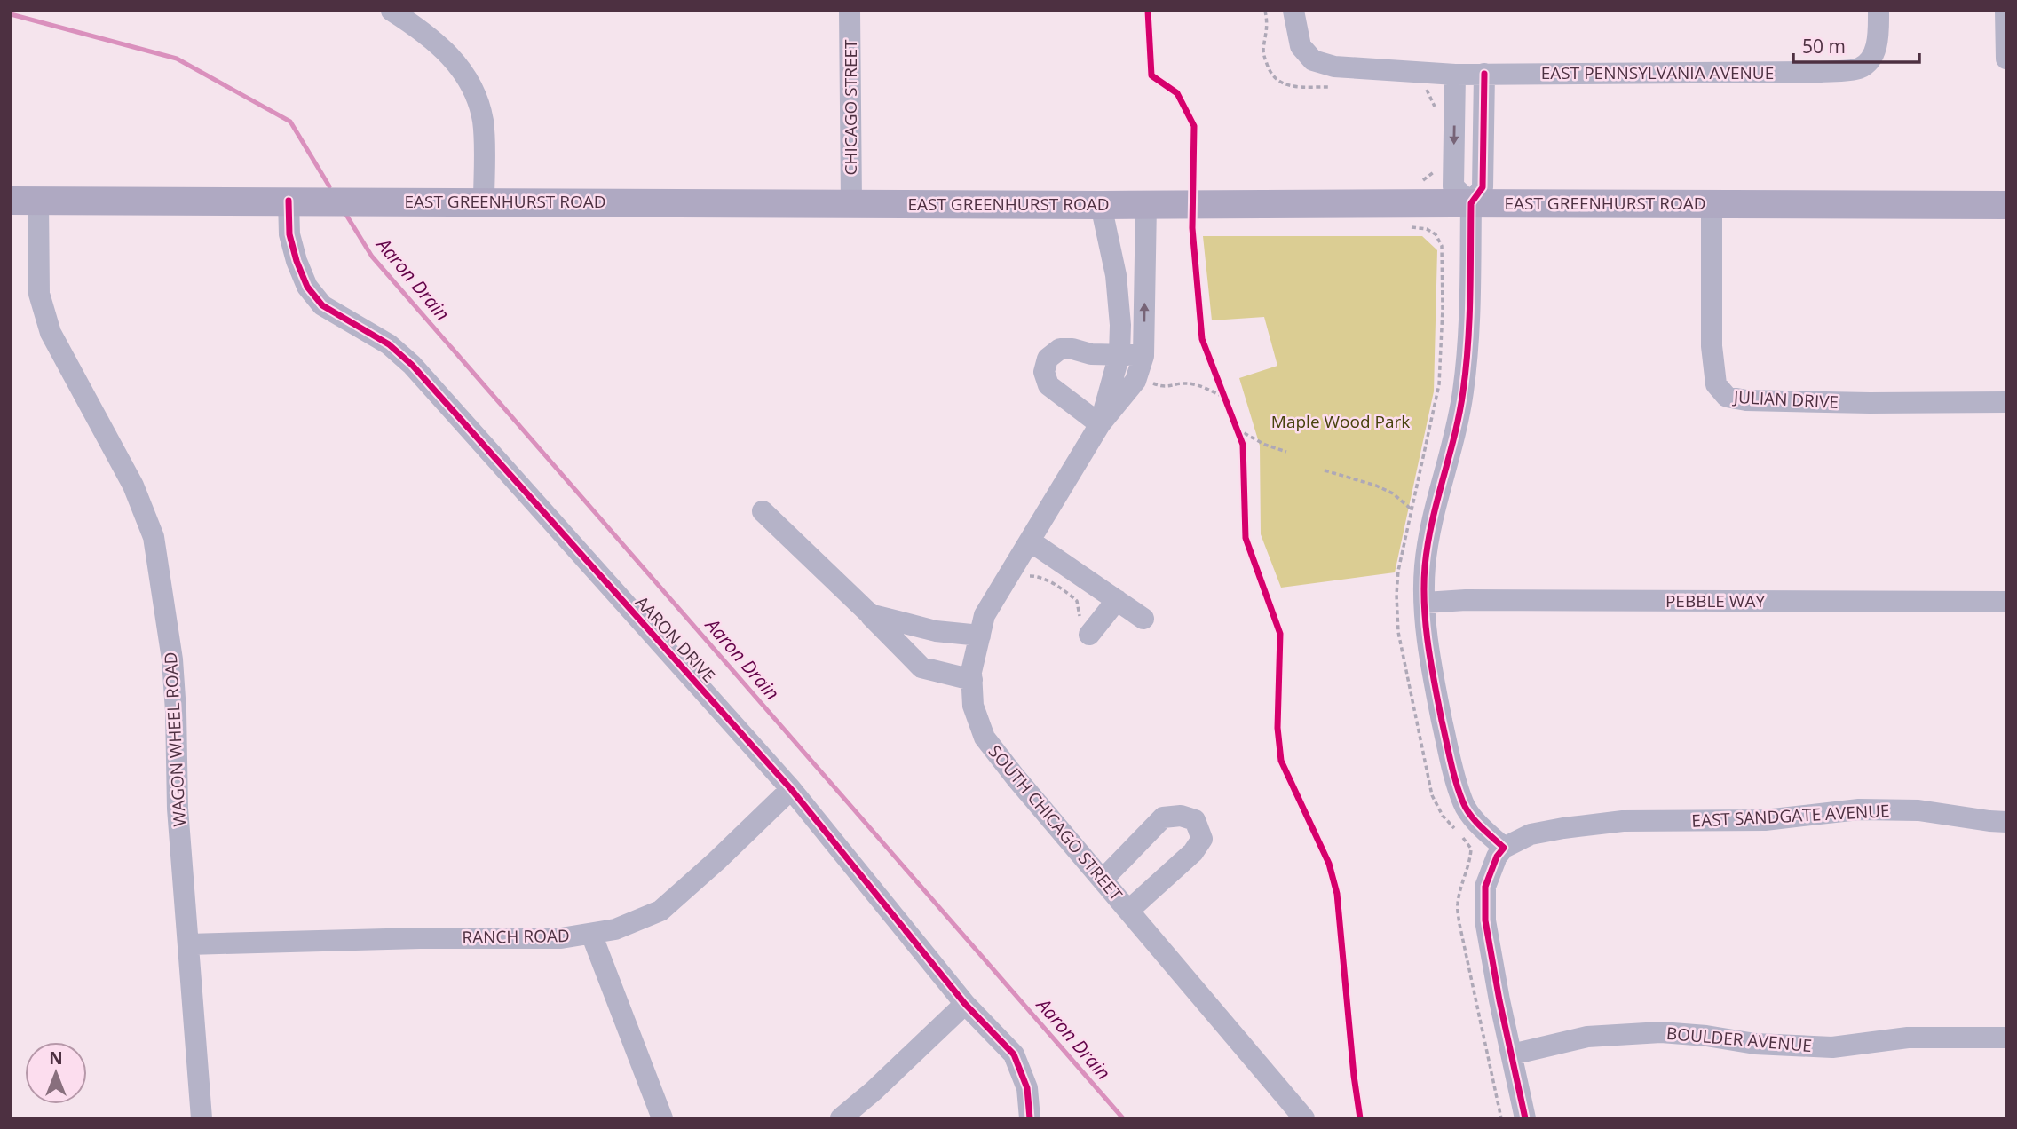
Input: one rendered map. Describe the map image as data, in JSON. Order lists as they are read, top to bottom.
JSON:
{
  "streets": {
    "main road": ["EAST GREENHURST ROAD"],
    "street": [
      "EAST PENNSYLVANIA AVENUE",
      "CHICAGO STREET",
      "JULIAN DRIVE",
      "PEBBLE WAY",
      "AARON DRIVE",
      "WAGON WHEEL ROAD",
      "EAST SANDGATE AVENUE",
      "SOUTH CHICAGO STREET",
      "RANCH ROAD",
      "BOULDER AVENUE"
    ]
  },
  "crossings": [
    ["CHICAGO STREET", "EAST GREENHURST ROAD"],
    ["EAST GREENHURST ROAD", "JULIAN DRIVE"],
    ["EAST GREENHURST ROAD", "AARON DRIVE"],
    ["EAST GREENHURST ROAD", "WAGON WHEEL ROAD"],
    ["EAST GREENHURST ROAD", "SOUTH CHICAGO STREET"],
    ["AARON DRIVE", "RANCH ROAD"],
    ["WAGON WHEEL ROAD", "RANCH ROAD"]
  ],
  "water": ["Aaron Drain"],
  "parks": ["Maple Wood Park"],
  "scale_bar": "50 m",
  "north": "top"
}
